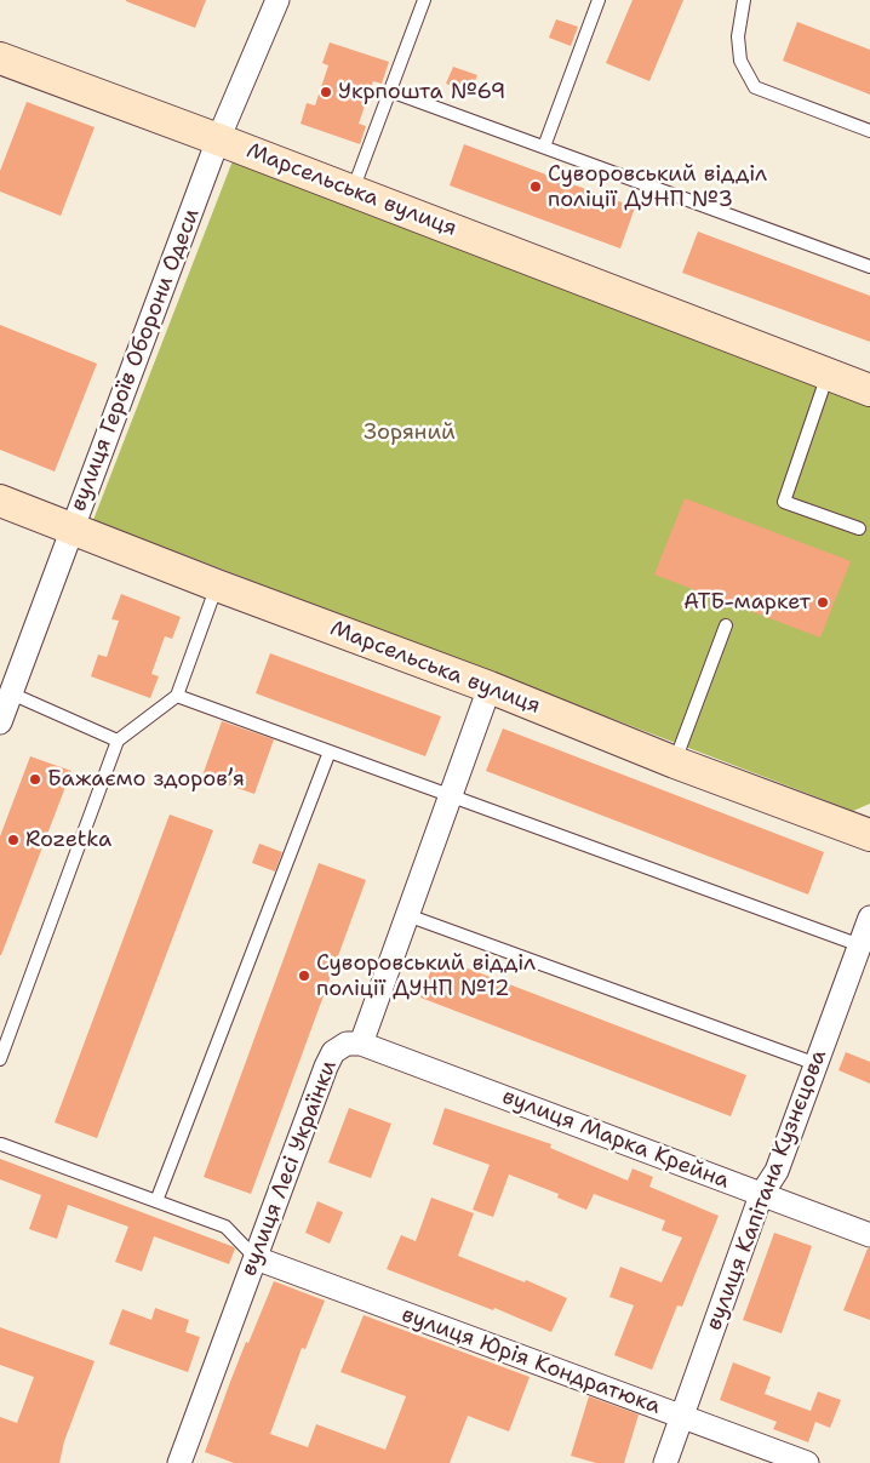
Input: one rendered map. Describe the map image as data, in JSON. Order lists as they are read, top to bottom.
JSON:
{
  "streets": {
    "street": [
      "Марсельська вулиця",
      "вулиця Героїв Оборони Одеси",
      "вулиця Марка Крейна",
      "вулиця Лесі Українки",
      "вулиця Капітана Кузнєцова",
      "вулиця Юрія Кондратюка"
    ]
  },
  "crossings": [
    ["Марсельська вулиця", "вулиця Героїв Оборони Одеси"],
    ["Марсельська вулиця", "вулиця Лесі Українки"],
    ["вулиця Марка Крейна", "вулиця Лесі Українки"],
    ["вулиця Марка Крейна", "вулиця Капітана Кузнєцова"],
    ["вулиця Лесі Українки", "вулиця Юрія Кондратюка"],
    ["вулиця Капітана Кузнєцова", "вулиця Юрія Кондратюка"]
  ],
  "parks": ["Зоряний"],
  "places": [
    "Укрпошта №69",
    "Суворовський відділ поліції ДУНП №3",
    "АТБ-маркет",
    "Бажаємо здоровʼя",
    "Rozetka",
    "Суворовський відділ поліції ДУНП №12"
  ]
}
